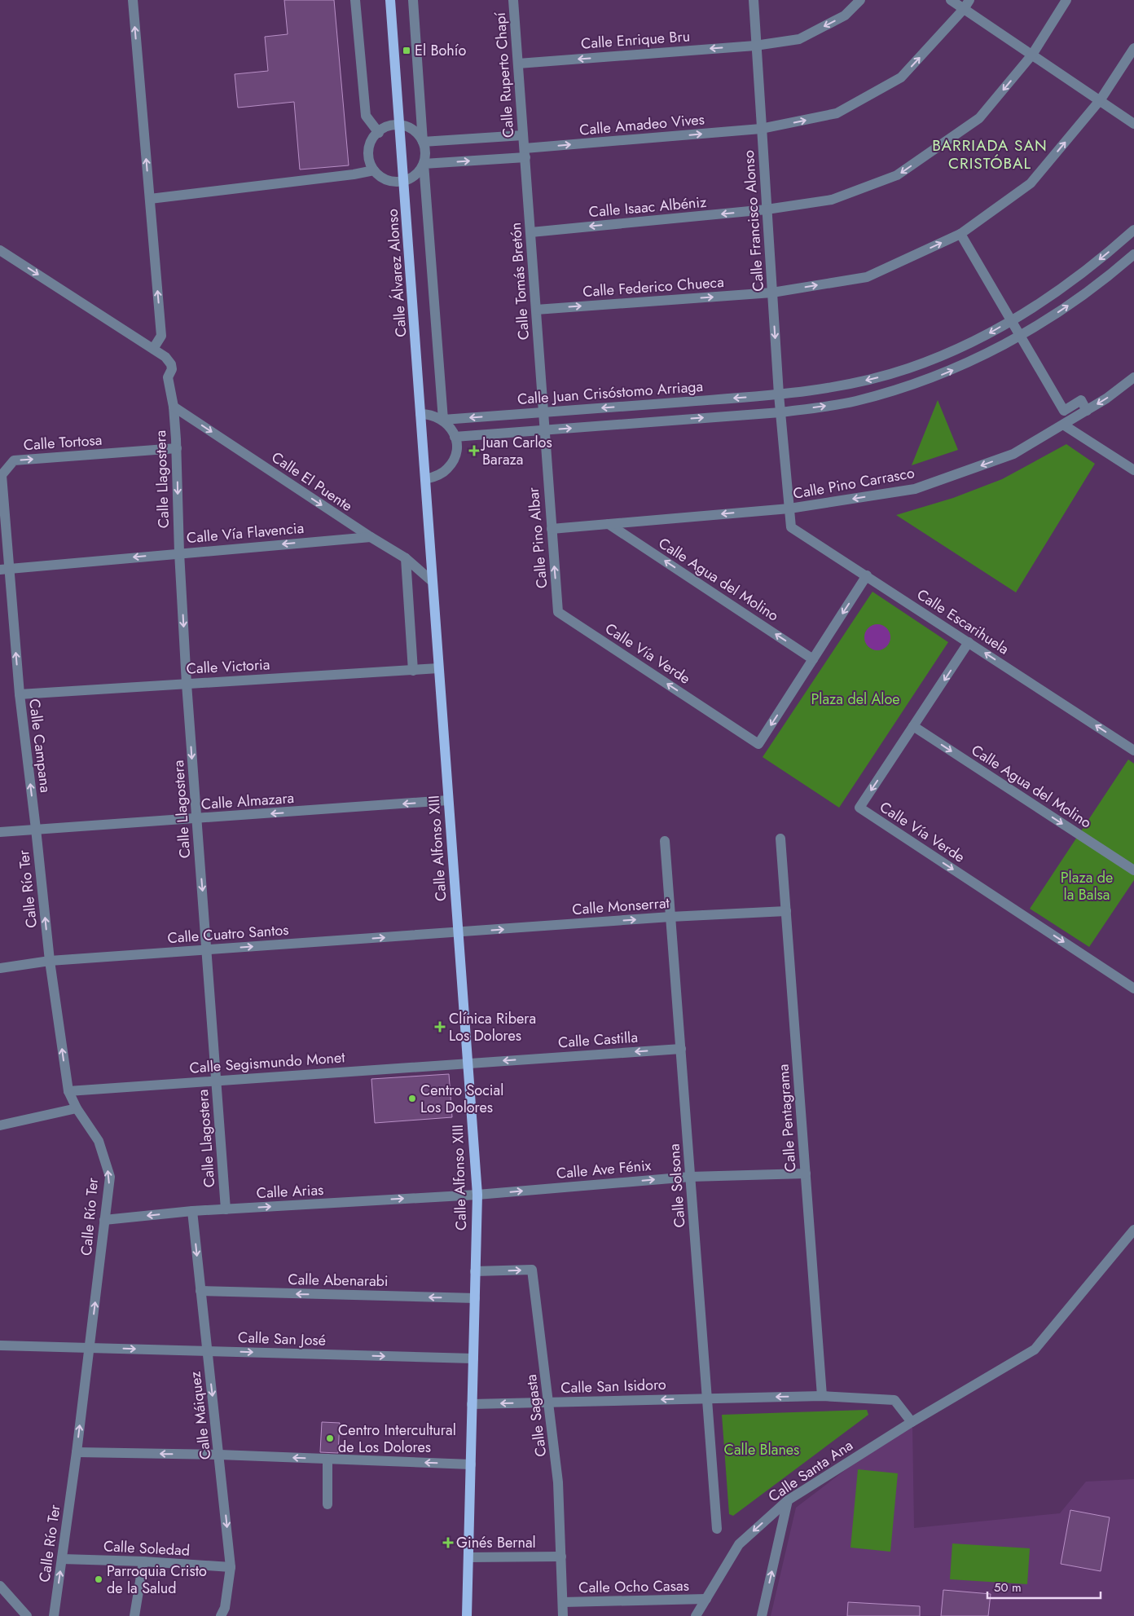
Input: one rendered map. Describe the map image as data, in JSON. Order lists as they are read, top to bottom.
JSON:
{
  "streets": {
    "main road": ["Calle Álvarez Alonso", "Calle Alfonso XIII"],
    "street": [
      "Calle Enrique Bru",
      "Calle Ruperto Chapí",
      "Calle Amadeo Vives",
      "Calle Isaac Albéniz",
      "Calle Francisco Alonso",
      "Calle Tomás Bretón",
      "Calle Federico Chueca",
      "Calle Juan Crisóstomo Arriaga",
      "Calle Tortosa",
      "Calle Llagostera",
      "Calle El Puente",
      "Calle Pino Carrasco",
      "Calle Vía Flavencia",
      "Calle Pino Albar",
      "Calle Agua del Molino",
      "Calle Escarihuela",
      "Calle Vía Verde",
      "Calle Victoria",
      "Calle Campana",
      "Calle Almazara",
      "Calle Río Ter",
      "Calle Monserrat",
      "Calle Cuatro Santos",
      "Calle Castilla",
      "Calle Segismundo Monet",
      "Calle Pentagrama",
      "Calle Ave Fénix",
      "Calle Solsona",
      "Calle Arias",
      "Calle Abenarabi",
      "Calle San José",
      "Calle San Isidoro",
      "Calle Máiquez",
      "Calle Sagasta",
      "Calle Santa Ana",
      "Calle Soledad",
      "Calle Ocho Casas"
    ]
  },
  "crossings": [
    ["Calle Enrique Bru", "Calle Ruperto Chapí"],
    ["Calle Enrique Bru", "Calle Francisco Alonso"],
    ["Calle Ruperto Chapí", "Calle Amadeo Vives"],
    ["Calle Ruperto Chapí", "Calle Tomás Bretón"],
    ["Calle Amadeo Vives", "Calle Francisco Alonso"],
    ["Calle Amadeo Vives", "Calle Tomás Bretón"],
    ["Calle Isaac Albéniz", "Calle Francisco Alonso"],
    ["Calle Isaac Albéniz", "Calle Tomás Bretón"],
    ["Calle Francisco Alonso", "Calle Federico Chueca"],
    ["Calle Francisco Alonso", "Calle Juan Crisóstomo Arriaga"],
    ["Calle Francisco Alonso", "Calle Pino Carrasco"],
    ["Calle Francisco Alonso", "Calle Escarihuela"],
    ["Calle Álvarez Alonso", "Calle Alfonso XIII"],
    ["Calle Tomás Bretón", "Calle Federico Chueca"],
    ["Calle Tomás Bretón", "Calle Juan Crisóstomo Arriaga"],
    ["Calle Tomás Bretón", "Calle Pino Albar"],
    ["Calle Juan Crisóstomo Arriaga", "Calle Pino Albar"],
    ["Calle Tortosa", "Calle Llagostera"],
    ["Calle Tortosa", "Calle Vía Flavencia"],
    ["Calle Tortosa", "Calle Campana"],
    ["Calle Llagostera", "Calle El Puente"],
    ["Calle Llagostera", "Calle Vía Flavencia"],
    ["Calle Llagostera", "Calle Victoria"],
    ["Calle Llagostera", "Calle Almazara"],
    ["Calle Llagostera", "Calle Cuatro Santos"],
    ["Calle Llagostera", "Calle Segismundo Monet"],
    ["Calle Llagostera", "Calle Arias"],
    ["Calle El Puente", "Calle Vía Flavencia"],
    ["Calle El Puente", "Calle Alfonso XIII"],
    ["Calle Pino Carrasco", "Calle Pino Albar"],
    ["Calle Pino Carrasco", "Calle Agua del Molino"],
    ["Calle Pino Carrasco", "Calle Escarihuela"],
    ["Calle Vía Flavencia", "Calle Campana"],
    ["Calle Pino Albar", "Calle Vía Verde"],
    ["Calle Agua del Molino", "Calle Vía Verde"],
    ["Calle Escarihuela", "Calle Vía Verde"],
    ["Calle Victoria", "Calle Campana"],
    ["Calle Victoria", "Calle Alfonso XIII"],
    ["Calle Campana", "Calle Almazara"],
    ["Calle Campana", "Calle Río Ter"],
    ["Calle Almazara", "Calle Alfonso XIII"],
    ["Calle Almazara", "Calle Río Ter"],
    ["Calle Alfonso XIII", "Calle Monserrat"],
    ["Calle Alfonso XIII", "Calle Cuatro Santos"],
    ["Calle Alfonso XIII", "Calle Castilla"],
    ["Calle Alfonso XIII", "Calle Segismundo Monet"],
    ["Calle Alfonso XIII", "Calle Ave Fénix"],
    ["Calle Alfonso XIII", "Calle Arias"],
    ["Calle Alfonso XIII", "Calle Abenarabi"],
    ["Calle Alfonso XIII", "Calle San José"],
    ["Calle Alfonso XIII", "Calle San Isidoro"],
    ["Calle Alfonso XIII", "Calle Sagasta"],
    ["Calle Río Ter", "Calle Cuatro Santos"],
    ["Calle Río Ter", "Calle Segismundo Monet"],
    ["Calle Río Ter", "Calle Arias"],
    ["Calle Río Ter", "Calle San José"],
    ["Calle Río Ter", "Calle Soledad"],
    ["Calle Monserrat", "Calle Cuatro Santos"],
    ["Calle Monserrat", "Calle Pentagrama"],
    ["Calle Monserrat", "Calle Solsona"],
    ["Calle Castilla", "Calle Segismundo Monet"],
    ["Calle Castilla", "Calle Solsona"],
    ["Calle Pentagrama", "Calle Ave Fénix"],
    ["Calle Ave Fénix", "Calle Solsona"],
    ["Calle Ave Fénix", "Calle Arias"],
    ["Calle Solsona", "Calle San Isidoro"],
    ["Calle Arias", "Calle Máiquez"],
    ["Calle Abenarabi", "Calle Máiquez"],
    ["Calle San José", "Calle Máiquez"],
    ["Calle San Isidoro", "Calle Sagasta"],
    ["Calle Máiquez", "Calle Soledad"],
    ["Calle Sagasta", "Calle Ocho Casas"],
    ["Calle Santa Ana", "Calle Ocho Casas"]
  ],
  "one_way": [
    "Calle Enrique Bru",
    "Calle Amadeo Vives",
    "Calle Isaac Albéniz",
    "Calle Federico Chueca",
    "Calle Llagostera",
    "Calle El Puente",
    "Calle Pino Carrasco",
    "Calle Vía Flavencia",
    "Calle Pino Albar",
    "Calle Escarihuela",
    "Calle Campana",
    "Calle Almazara",
    "Calle Río Ter",
    "Calle Monserrat",
    "Calle Cuatro Santos",
    "Calle Castilla",
    "Calle Ave Fénix",
    "Calle Abenarabi",
    "Calle San José",
    "Calle San Isidoro",
    "Calle Máiquez"
  ],
  "districts": ["BARRIADA SAN CRISTÓBAL"],
  "parks": ["Plaza del Aloe", "Plaza de la Balsa", "Calle Blanes"],
  "places": {
    "transit": ["El Bohío"],
    "health": ["Juan Carlos Baraza", "Clínica Ribera Los Dolores", "Ginés Bernal"],
    "other": ["Centro Social Los Dolores", "Centro Intercultural de Los Dolores", "Parroquia Cristo de la Salud"]
  },
  "scale_bar": "50 m"
}
